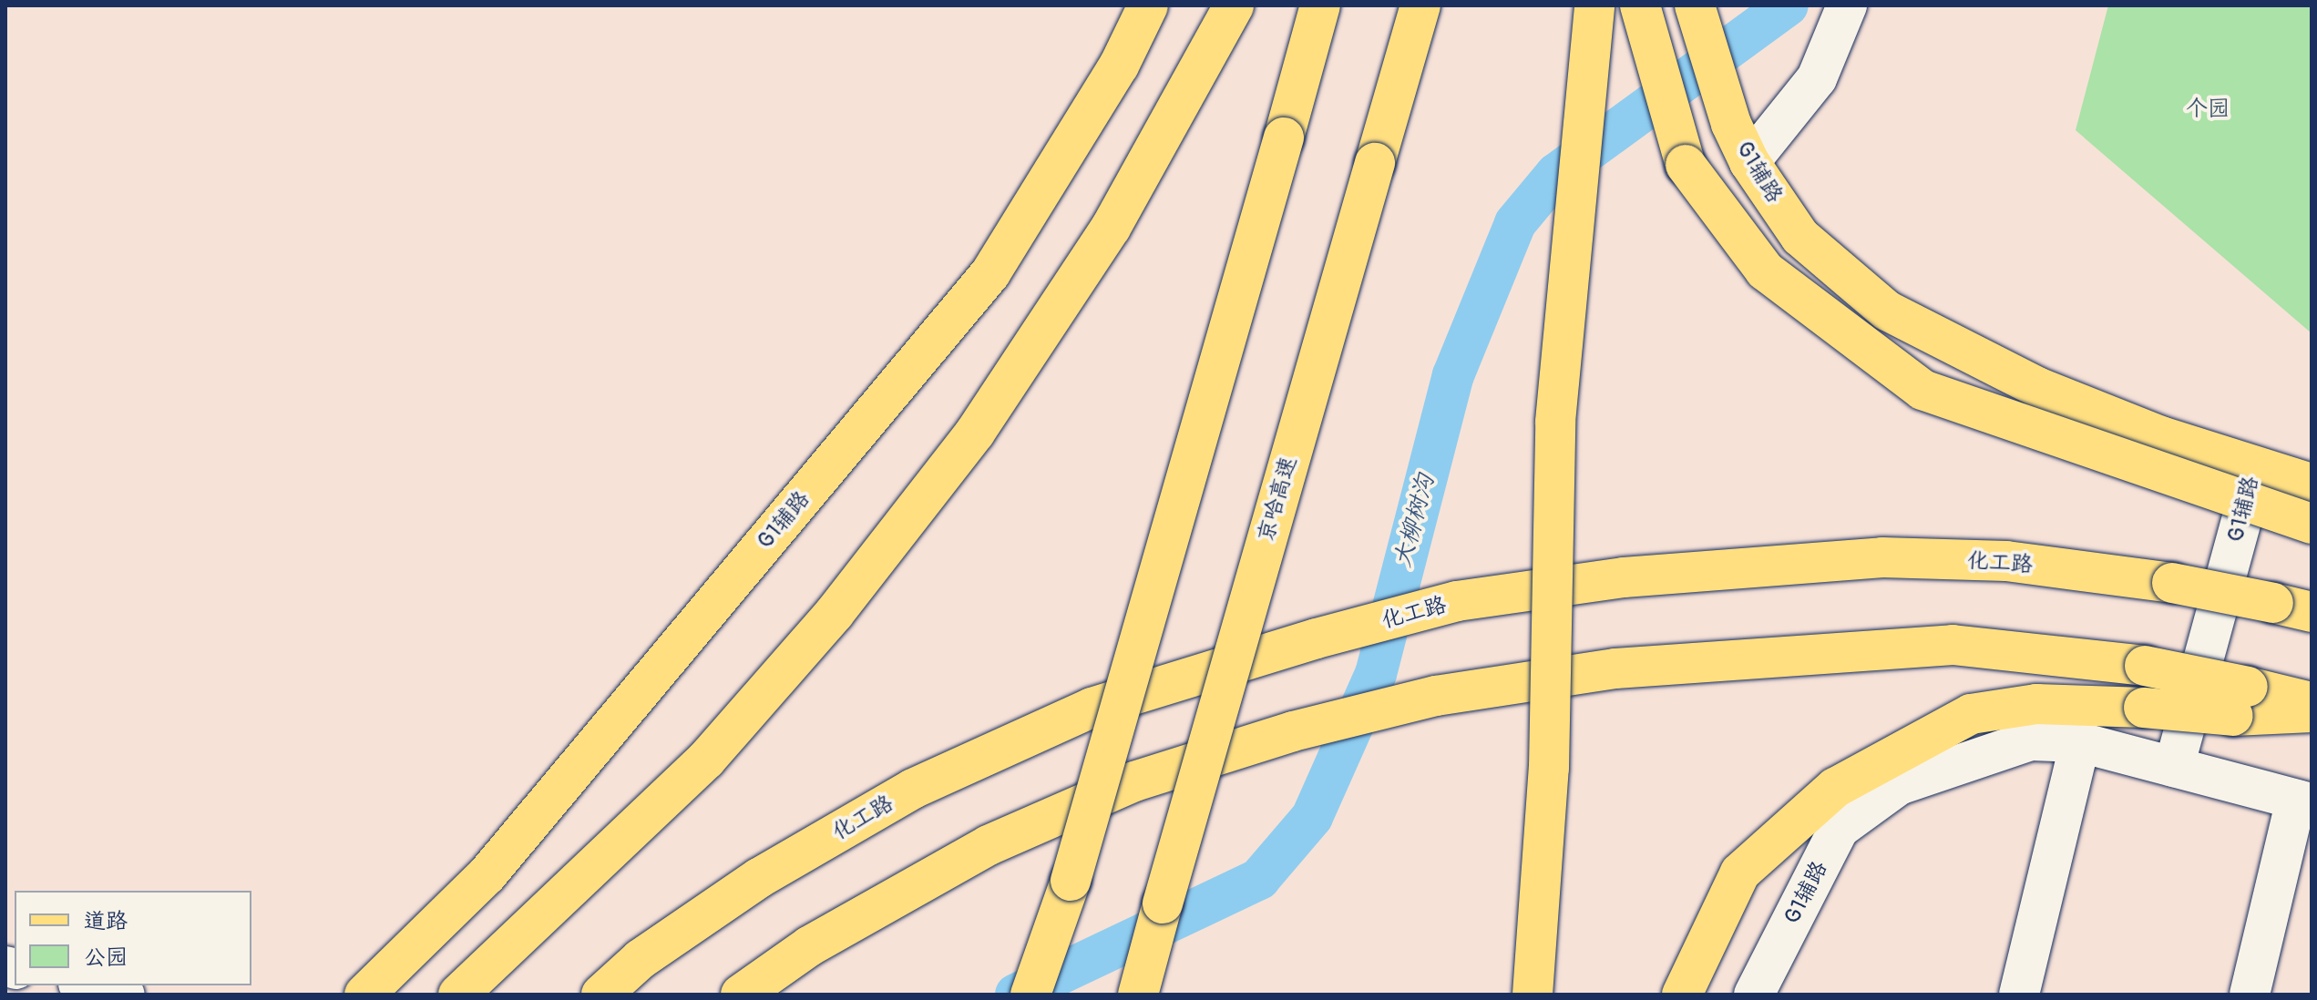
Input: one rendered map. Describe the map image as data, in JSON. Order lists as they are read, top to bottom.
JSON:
{
  "streets": {
    "main road": ["G1辅路", "京哈高速", "化工路"]
  },
  "water": ["大柳树沟"],
  "parks": ["个园"],
  "legend": ["道路", "公园"]
}
